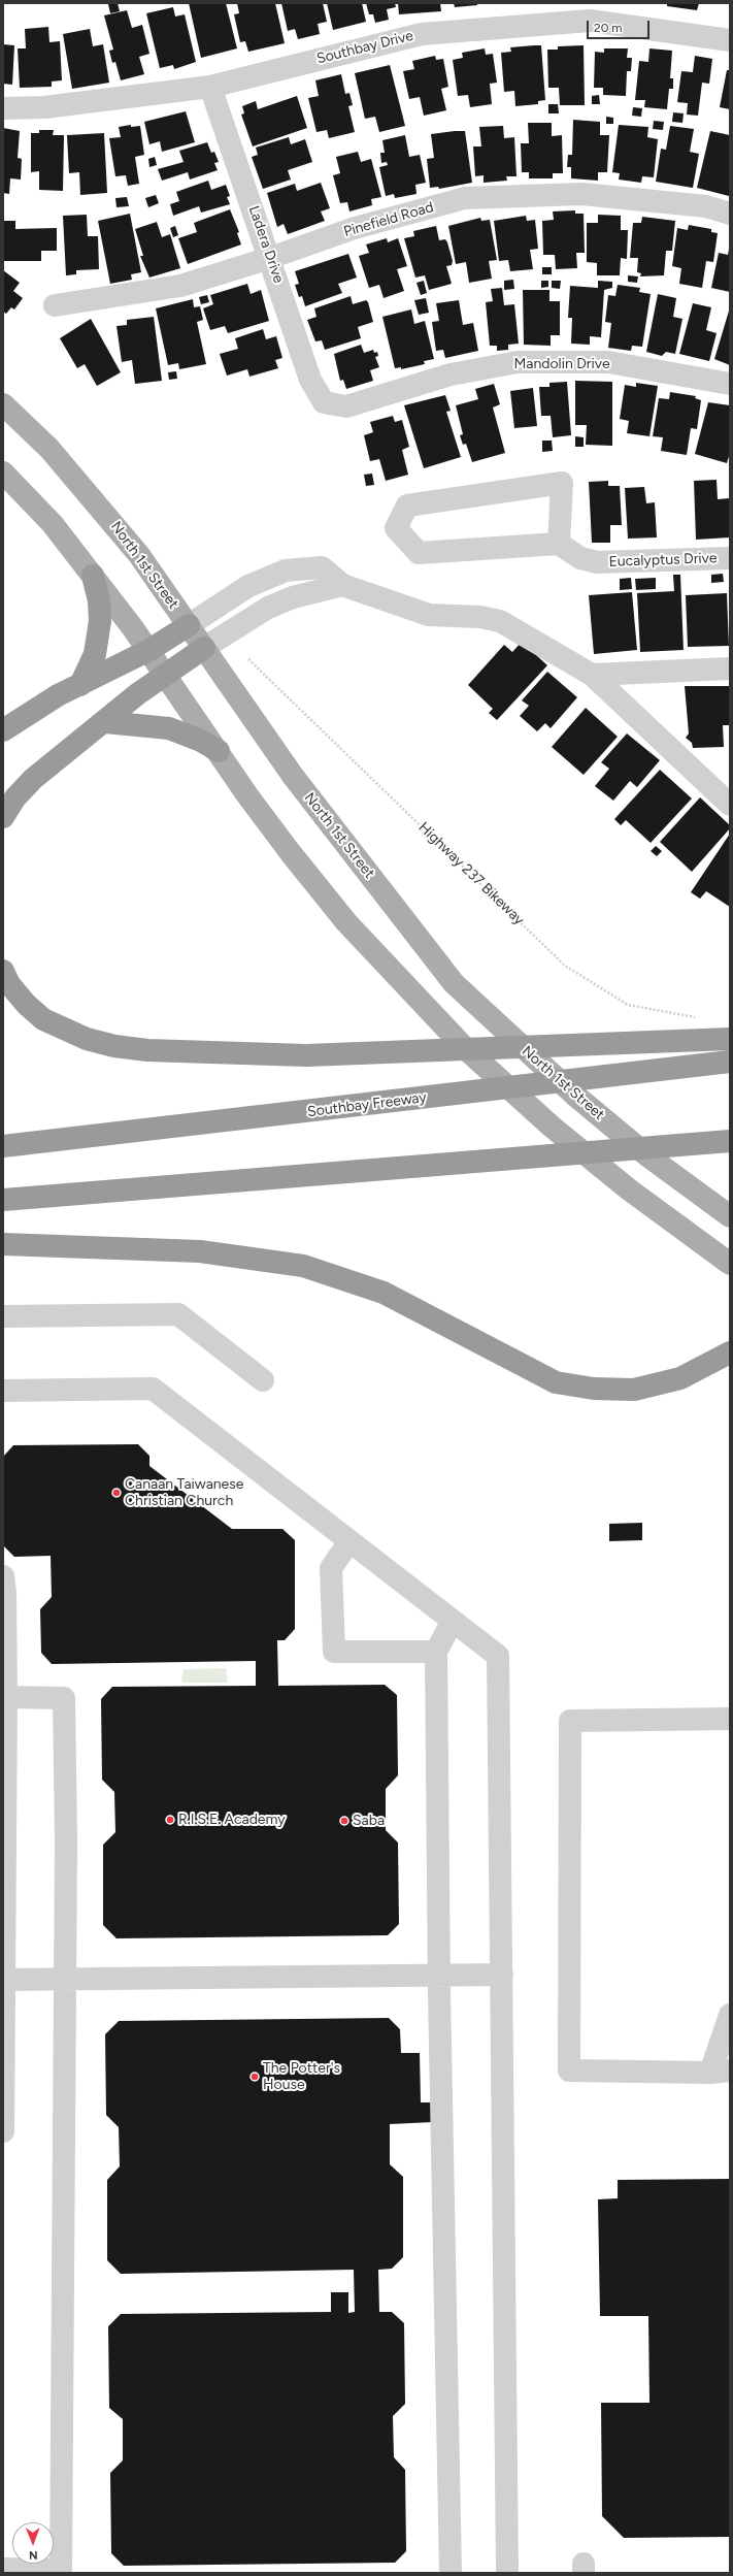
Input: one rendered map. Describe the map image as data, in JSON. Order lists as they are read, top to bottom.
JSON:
{
  "streets": {
    "highway": ["Southbay Freeway"],
    "main road": ["North 1st Street"],
    "lane": [
      "Southbay Drive",
      "Pinefield Road",
      "Ladera Drive",
      "Mandolin Drive",
      "Eucalyptus Drive"
    ],
    "path": ["Highway 237 Bikeway"]
  },
  "crossings": [
    ["Southbay Drive", "Ladera Drive"],
    ["Pinefield Road", "Ladera Drive"],
    ["Ladera Drive", "Mandolin Drive"]
  ],
  "places": [
    "Canaan Taiwanese Christian Church",
    "R.I.S.E. Academy",
    "Saba",
    "The Potter's House"
  ],
  "scale_bar": "20 m",
  "north": "bottom"
}
